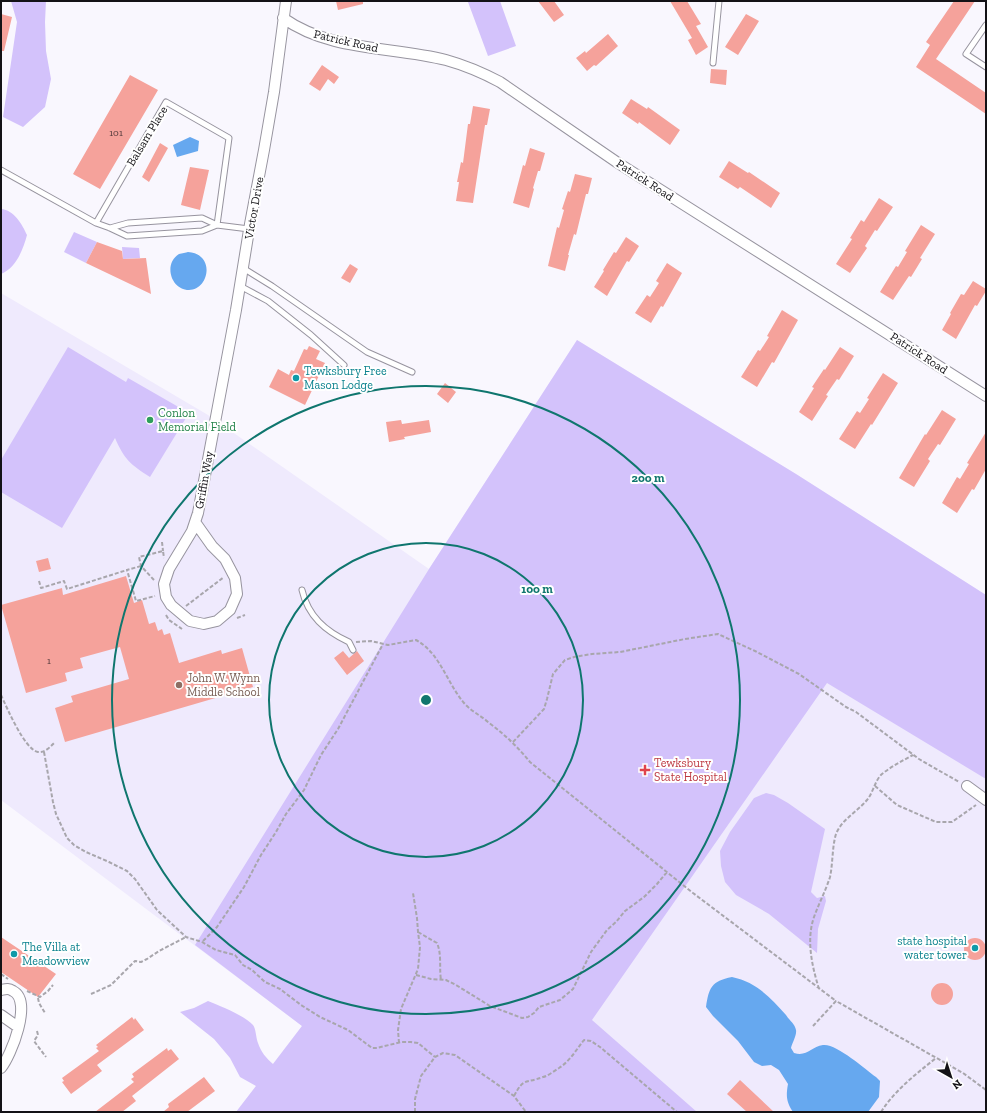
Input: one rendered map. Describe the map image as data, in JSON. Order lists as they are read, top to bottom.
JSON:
{
  "streets": {
    "street": ["Patrick Road", "Victor Drive", "Griffin Way"],
    "lane": ["Balsam Place"]
  },
  "crossings": [
    ["Patrick Road", "Victor Drive"],
    ["Victor Drive", "Griffin Way"]
  ],
  "places": {
    "other": [
      "Tewksbury Free Mason Lodge",
      "Conlon Memorial Field",
      "John W. Wynn Middle School",
      "state hospital water tower",
      "The Villa at Meadowview"
    ],
    "health": ["Tewksbury State Hospital"]
  },
  "house_numbers": ["101", "1"],
  "north": "bottom right",
  "rings": ["200 m", "100 m"]
}
